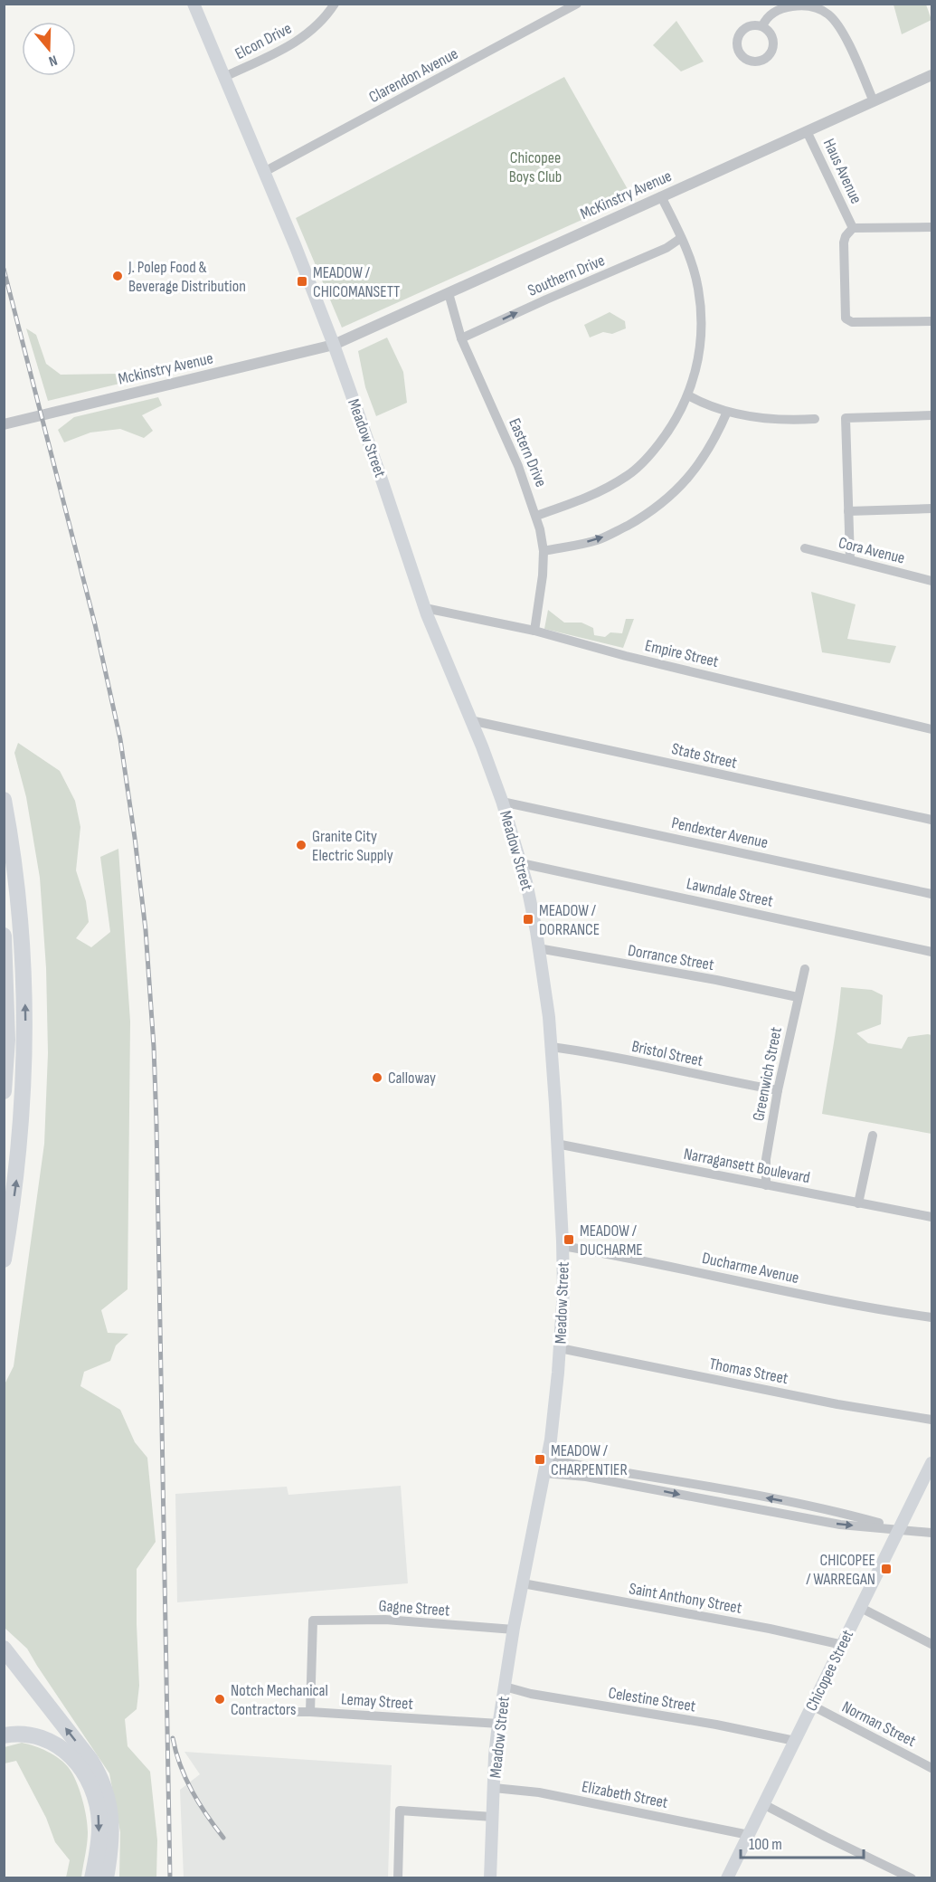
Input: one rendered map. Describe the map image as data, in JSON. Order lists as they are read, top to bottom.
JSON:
{
  "streets": {
    "main road": ["Meadow Street", "Chicopee Street"],
    "street": [
      "Elcon Drive",
      "Clarendon Avenue",
      "Haus Avenue",
      "McKinstry Avenue",
      "Southern Drive",
      "Mckinstry Avenue",
      "Eastern Drive",
      "Cora Avenue",
      "Empire Street",
      "State Street",
      "Pendexter Avenue",
      "Lawndale Street",
      "Dorrance Street",
      "Bristol Street",
      "Greenwich Street",
      "Narragansett Boulevard",
      "Ducharme Avenue",
      "Thomas Street",
      "Saint Anthony Street",
      "Gagne Street",
      "Celestine Street",
      "Lemay Street",
      "Norman Street",
      "Elizabeth Street"
    ]
  },
  "crossings": [
    ["Elcon Drive", "Meadow Street"],
    ["Clarendon Avenue", "Meadow Street"],
    ["Haus Avenue", "McKinstry Avenue"],
    ["McKinstry Avenue", "Mckinstry Avenue"],
    ["McKinstry Avenue", "Meadow Street"],
    ["McKinstry Avenue", "Eastern Drive"],
    ["Southern Drive", "Eastern Drive"],
    ["Mckinstry Avenue", "Meadow Street"],
    ["Meadow Street", "Empire Street"],
    ["Meadow Street", "State Street"],
    ["Meadow Street", "Pendexter Avenue"],
    ["Meadow Street", "Lawndale Street"],
    ["Meadow Street", "Dorrance Street"],
    ["Meadow Street", "Bristol Street"],
    ["Meadow Street", "Narragansett Boulevard"],
    ["Meadow Street", "Ducharme Avenue"],
    ["Meadow Street", "Thomas Street"],
    ["Meadow Street", "Saint Anthony Street"],
    ["Meadow Street", "Gagne Street"],
    ["Meadow Street", "Celestine Street"],
    ["Meadow Street", "Lemay Street"],
    ["Meadow Street", "Elizabeth Street"],
    ["Eastern Drive", "Empire Street"],
    ["Dorrance Street", "Greenwich Street"],
    ["Bristol Street", "Greenwich Street"],
    ["Greenwich Street", "Narragansett Boulevard"],
    ["Saint Anthony Street", "Chicopee Street"],
    ["Gagne Street", "Lemay Street"],
    ["Chicopee Street", "Celestine Street"],
    ["Chicopee Street", "Norman Street"],
    ["Chicopee Street", "Elizabeth Street"]
  ],
  "one_way": ["Southern Drive"],
  "parks": ["Chicopee Boys Club"],
  "places": {
    "other": [
      "J. Polep Food & Beverage Distribution",
      "Granite City Electric Supply",
      "Calloway",
      "Notch Mechanical Contractors"
    ],
    "transit": [
      "MEADOW / CHICOMANSETT",
      "MEADOW / DORRANCE",
      "MEADOW / DUCHARME",
      "MEADOW / CHARPENTIER",
      "CHICOPEE / WARREGAN"
    ]
  },
  "scale_bar": "100 m",
  "north": "bottom"
}
